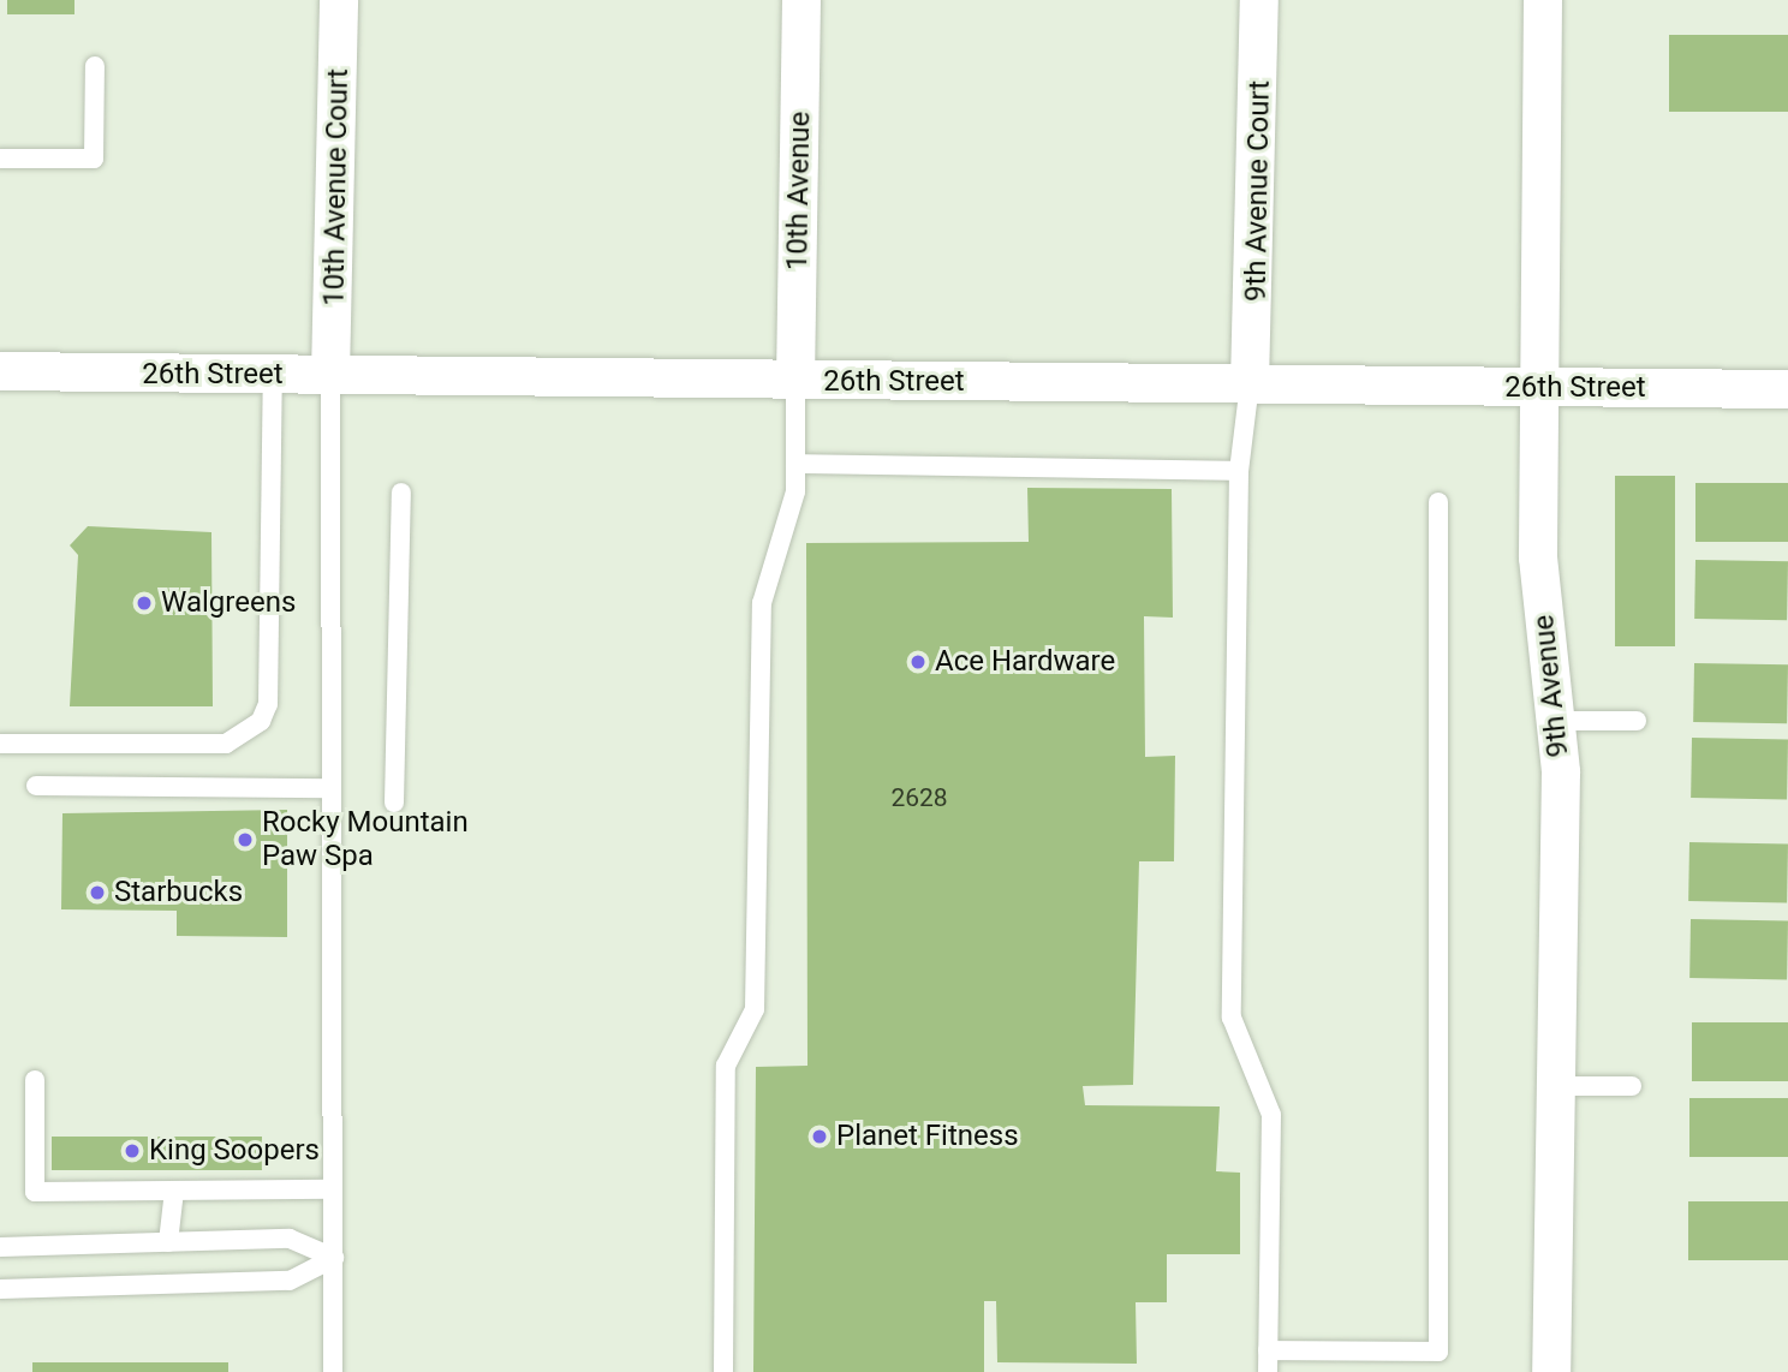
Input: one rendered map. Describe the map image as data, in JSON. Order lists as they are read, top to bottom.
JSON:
{
  "streets": {
    "street": [
      "10th Avenue Court",
      "10th Avenue",
      "9th Avenue Court",
      "26th Street",
      "9th Avenue"
    ]
  },
  "crossings": [
    ["10th Avenue Court", "26th Street"],
    ["10th Avenue", "26th Street"],
    ["9th Avenue Court", "26th Street"],
    ["26th Street", "9th Avenue"]
  ],
  "places": [
    "Walgreens",
    "Ace Hardware",
    "Rocky Mountain Paw Spa",
    "Starbucks",
    "Planet Fitness",
    "King Soopers"
  ],
  "house_numbers": ["2628"]
}
